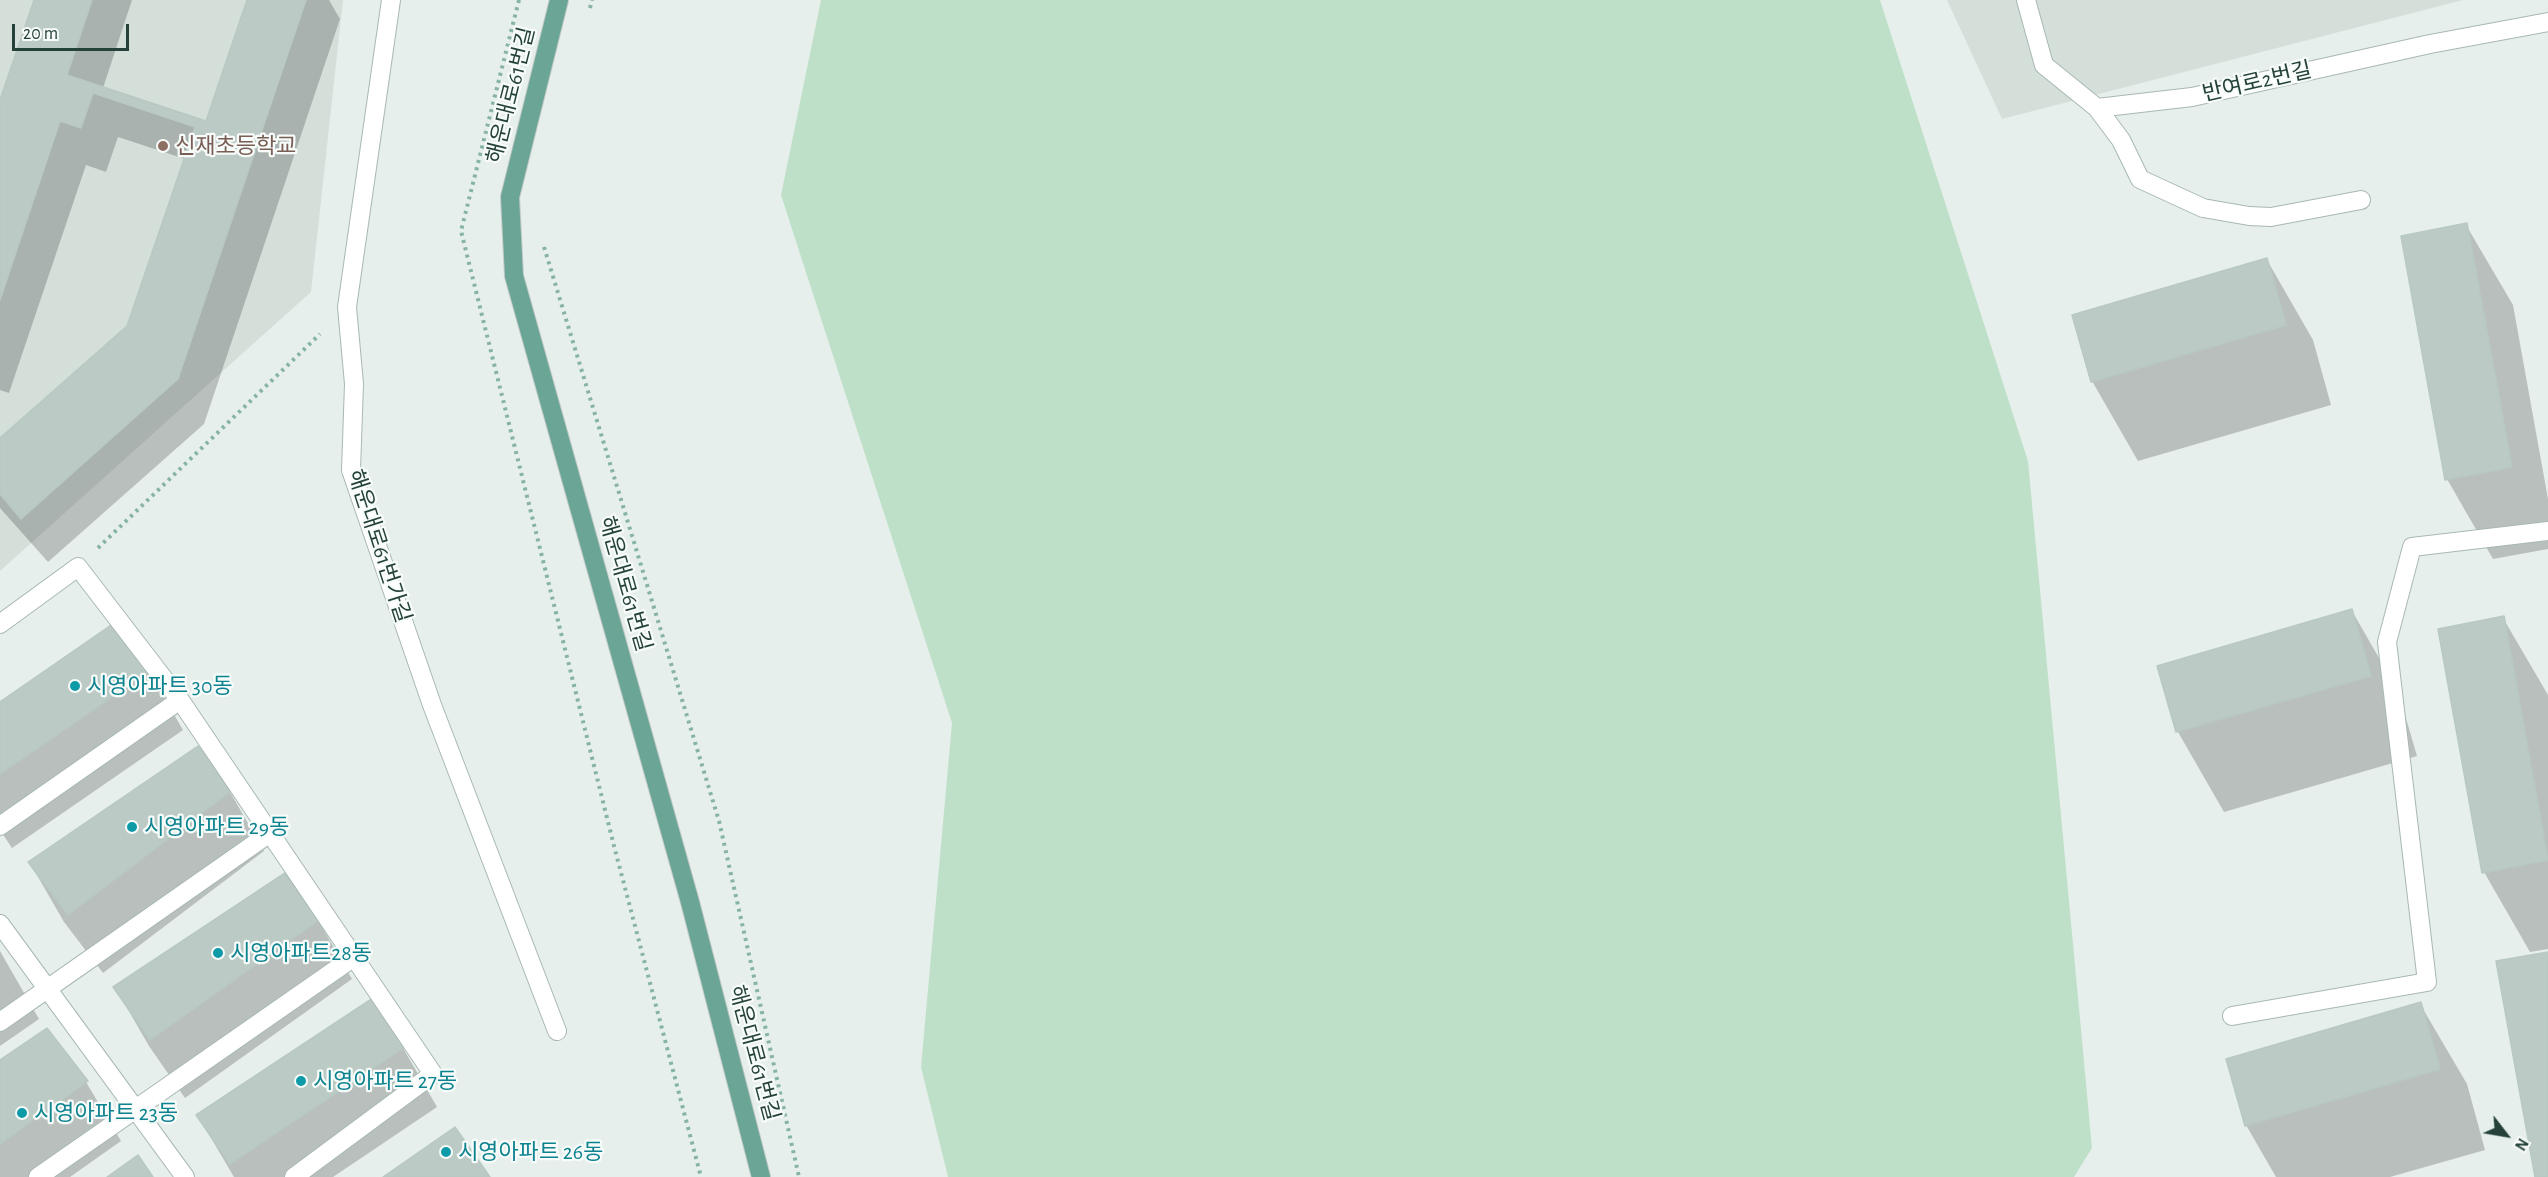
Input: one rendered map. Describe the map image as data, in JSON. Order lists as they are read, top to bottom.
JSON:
{
  "streets": {
    "main road": ["해운대로61번길"],
    "street": ["반여로2번길", "해운대로61번가길"]
  },
  "places": [
    "신재초등학교",
    "시영아파트 30동",
    "시영아파트 29동",
    "시영아파트28동",
    "시영아파트 27동",
    "시영아파트 23동",
    "시영아파트 26동"
  ],
  "scale_bar": "20 m",
  "north": "bottom right"
}
